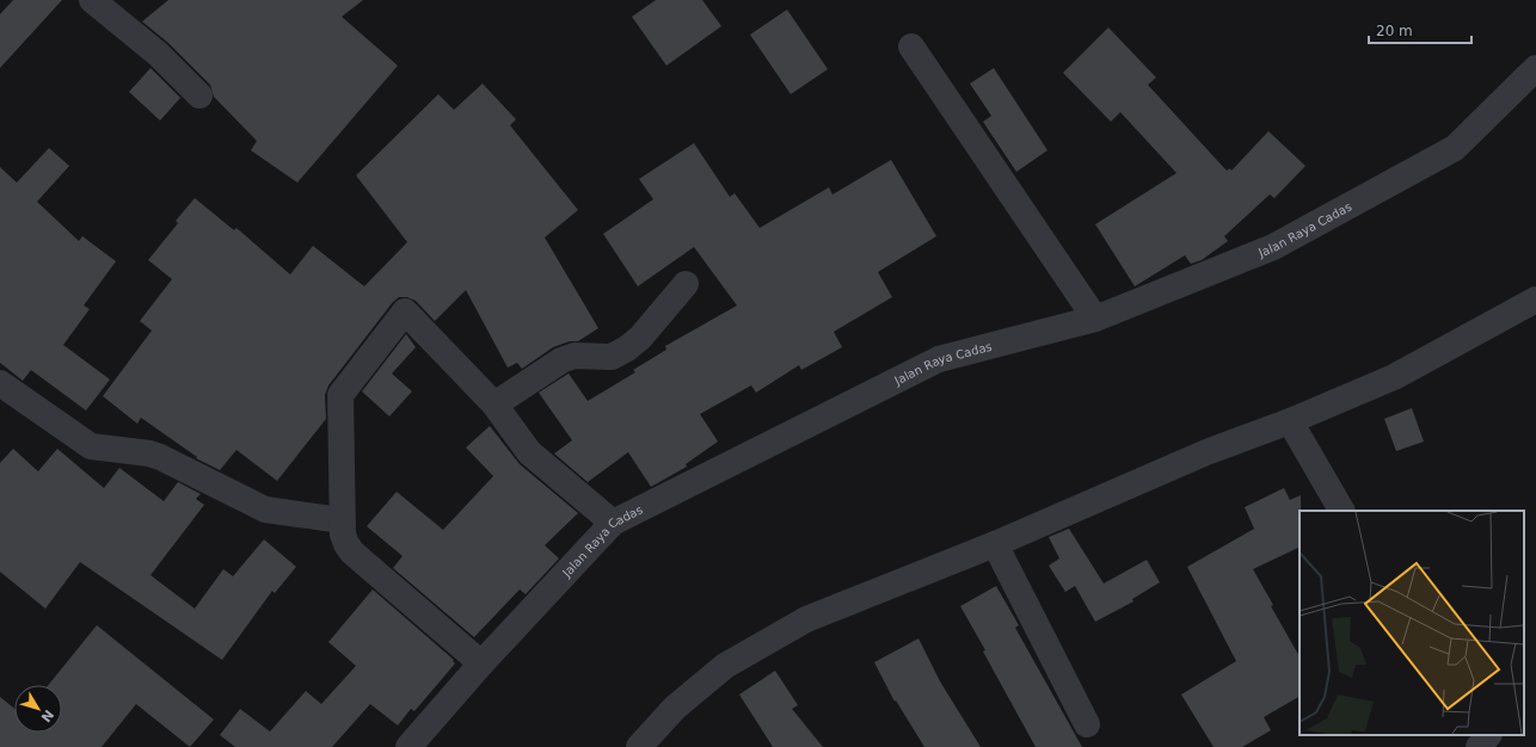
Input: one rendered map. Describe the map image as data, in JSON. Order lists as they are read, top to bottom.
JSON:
{
  "streets": {
    "street": ["Jalan Raya Cadas"]
  },
  "scale_bar": "20 m",
  "north": "bottom right"
}
